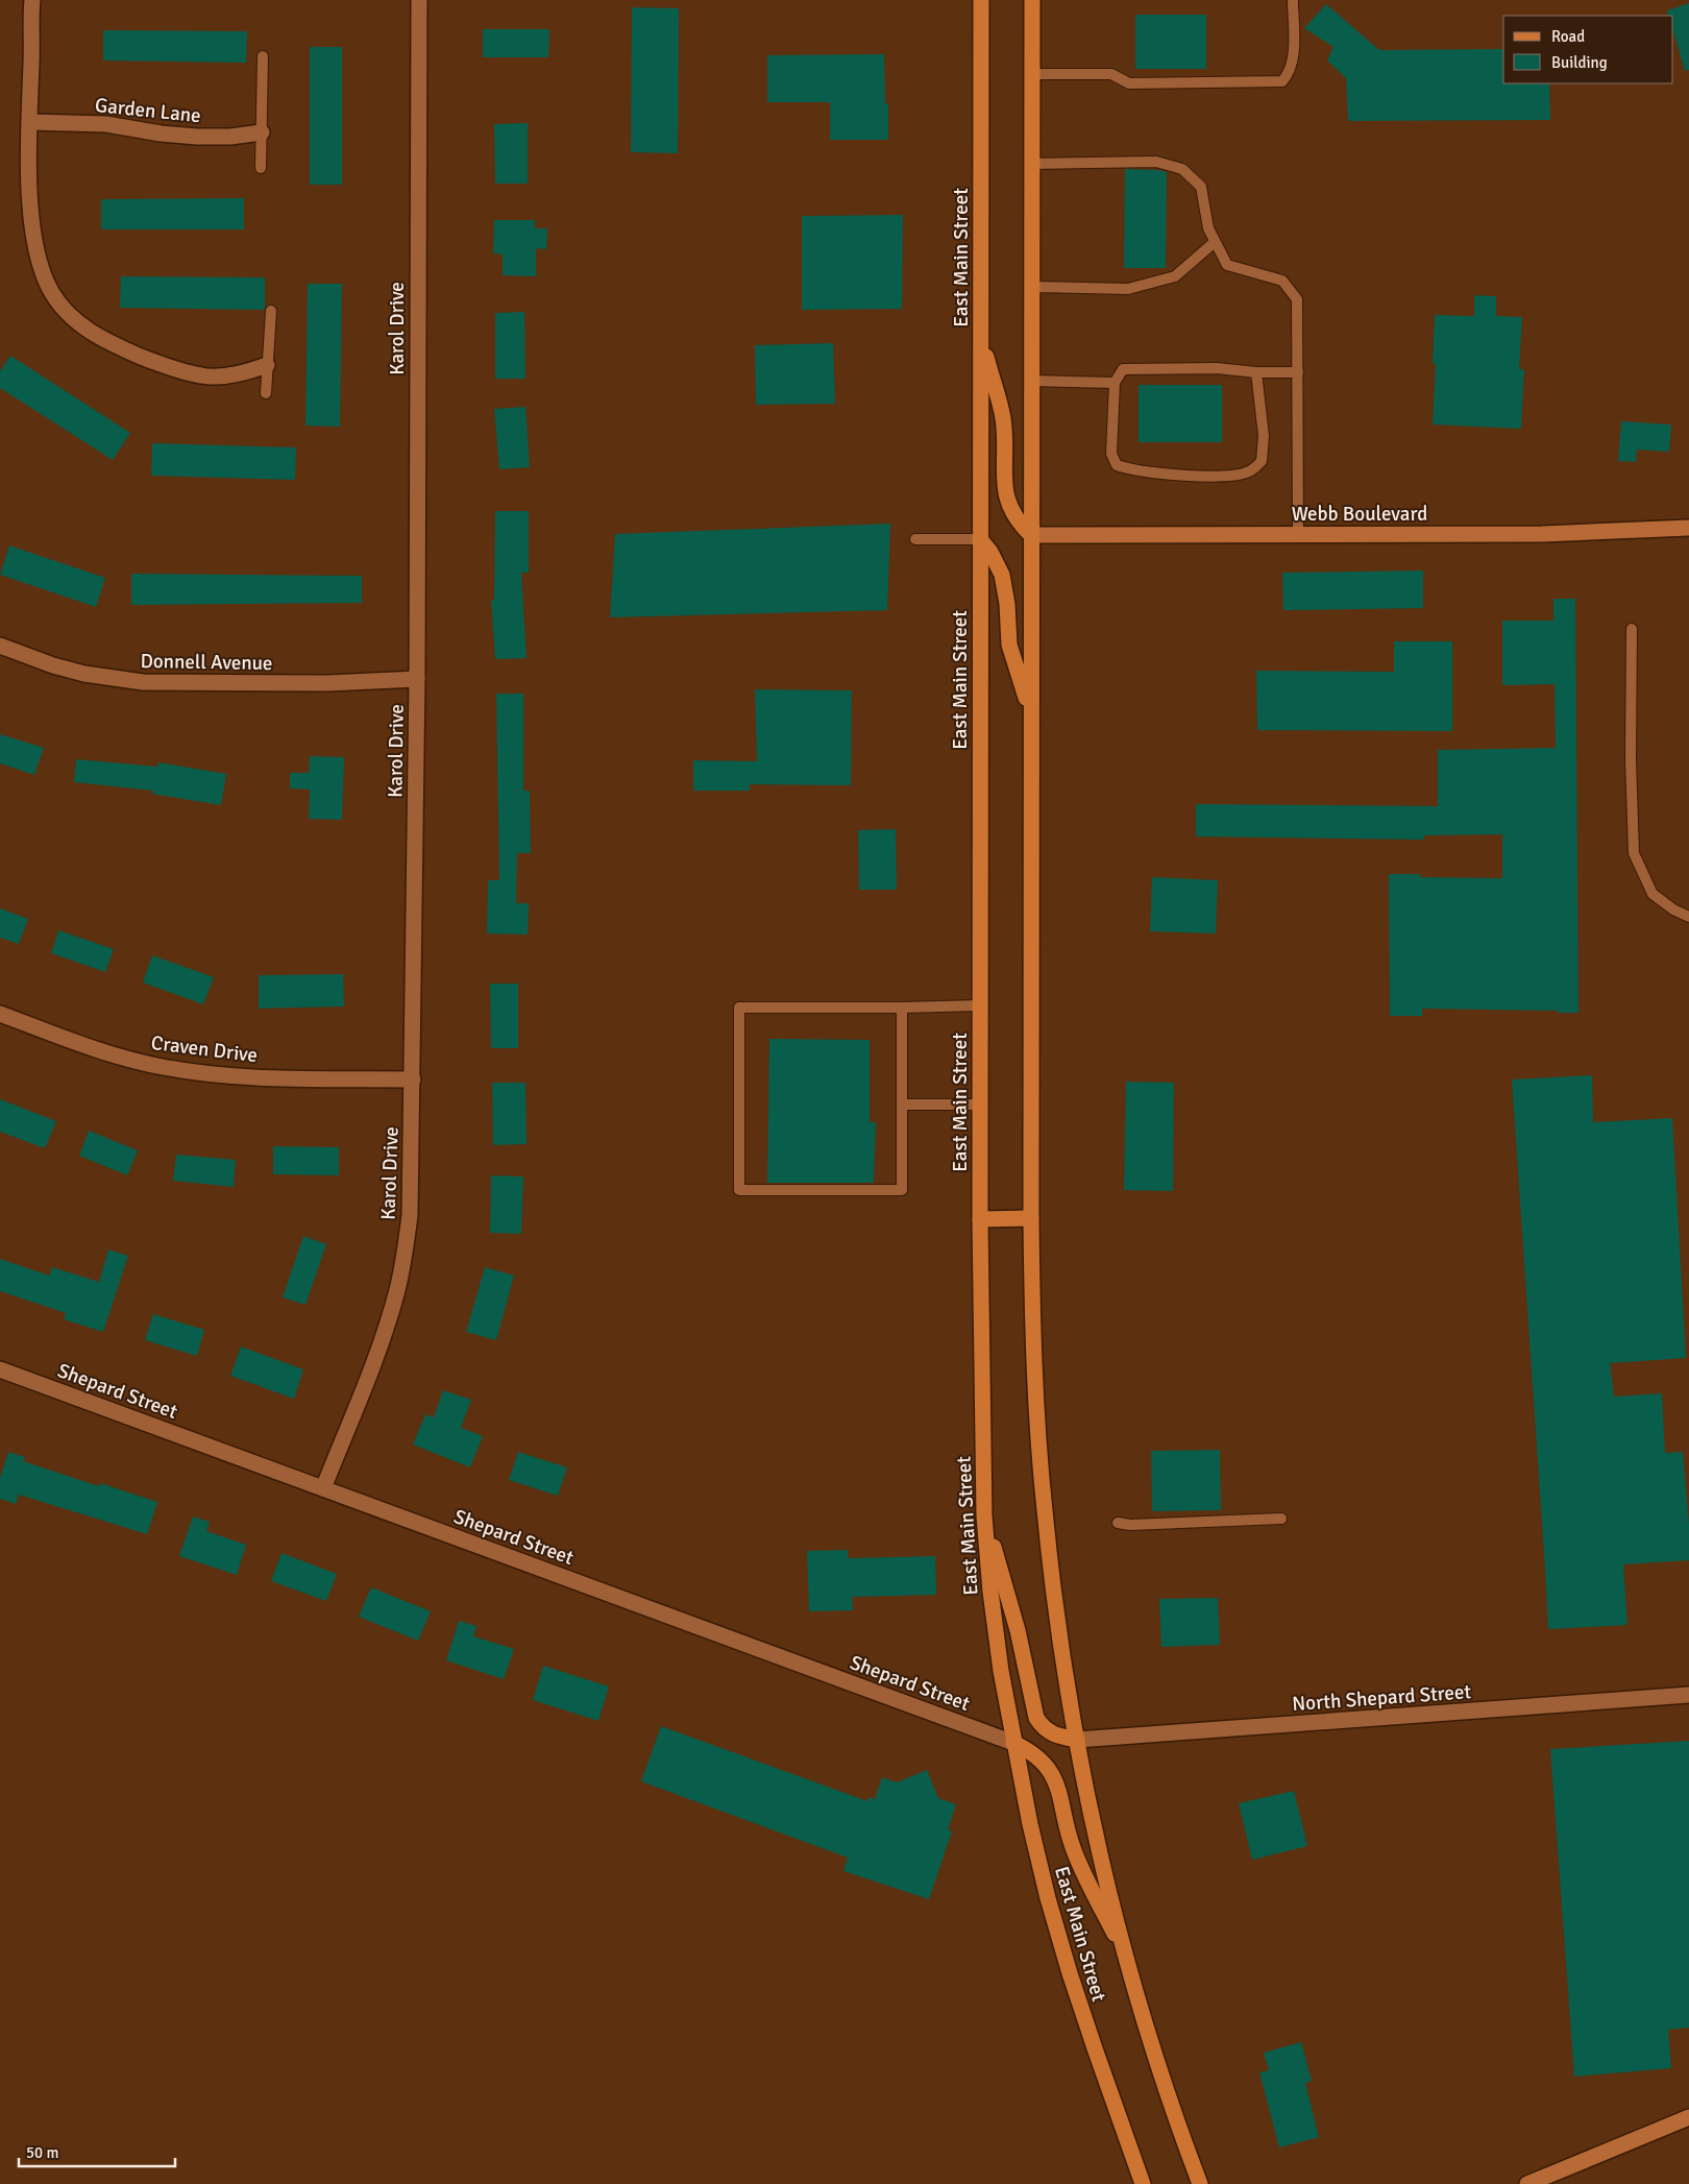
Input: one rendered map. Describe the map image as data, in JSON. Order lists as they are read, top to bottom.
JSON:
{
  "streets": {
    "main road": ["East Main Street"],
    "street": [
      "Garden Lane",
      "Karol Drive",
      "Webb Boulevard",
      "Donnell Avenue",
      "Craven Drive",
      "Shepard Street",
      "North Shepard Street"
    ]
  },
  "crossings": [
    ["East Main Street", "Webb Boulevard"],
    ["East Main Street", "Shepard Street"],
    ["East Main Street", "North Shepard Street"],
    ["Karol Drive", "Donnell Avenue"],
    ["Karol Drive", "Craven Drive"],
    ["Karol Drive", "Shepard Street"]
  ],
  "legend": ["Road", "Building"],
  "scale_bar": "50 m"
}
